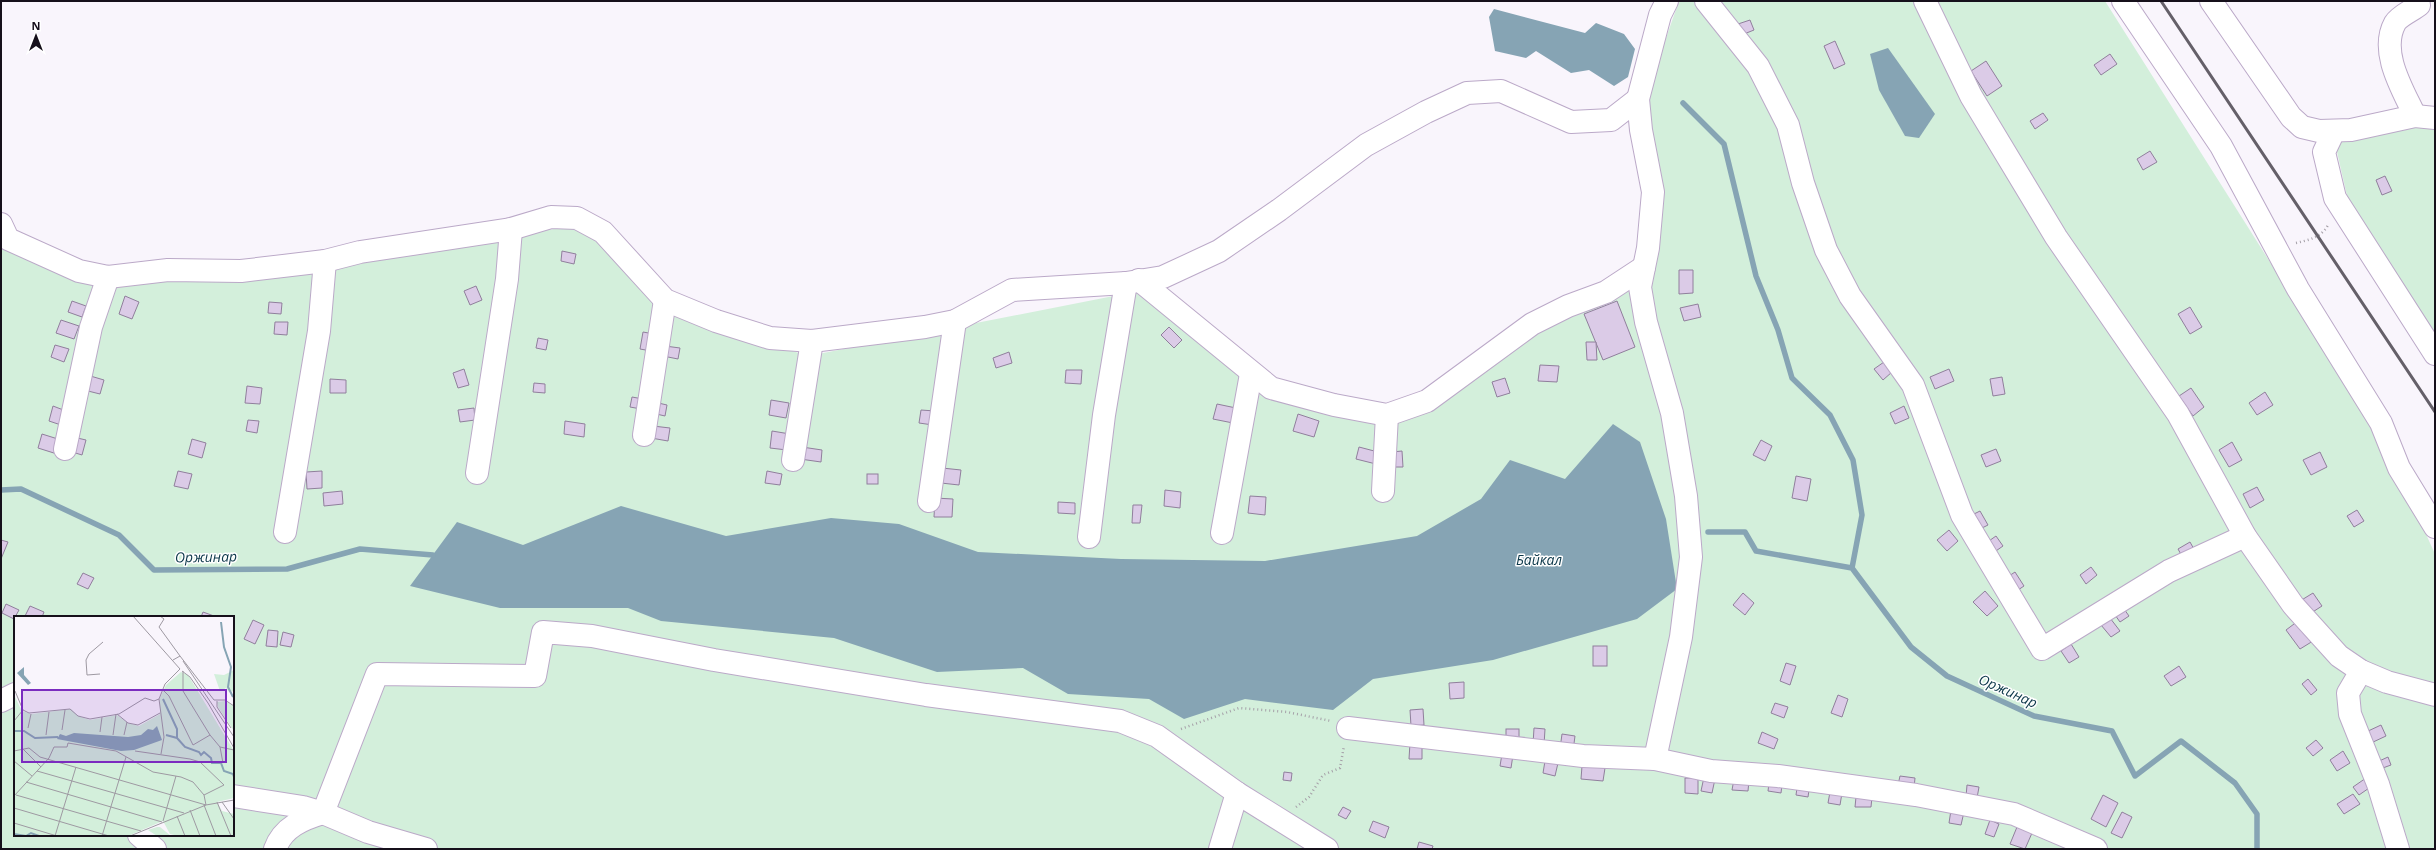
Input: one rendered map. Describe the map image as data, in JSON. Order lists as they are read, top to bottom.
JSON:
{
  "water": ["Оржинар", "Байкал"],
  "north": "top"
}
